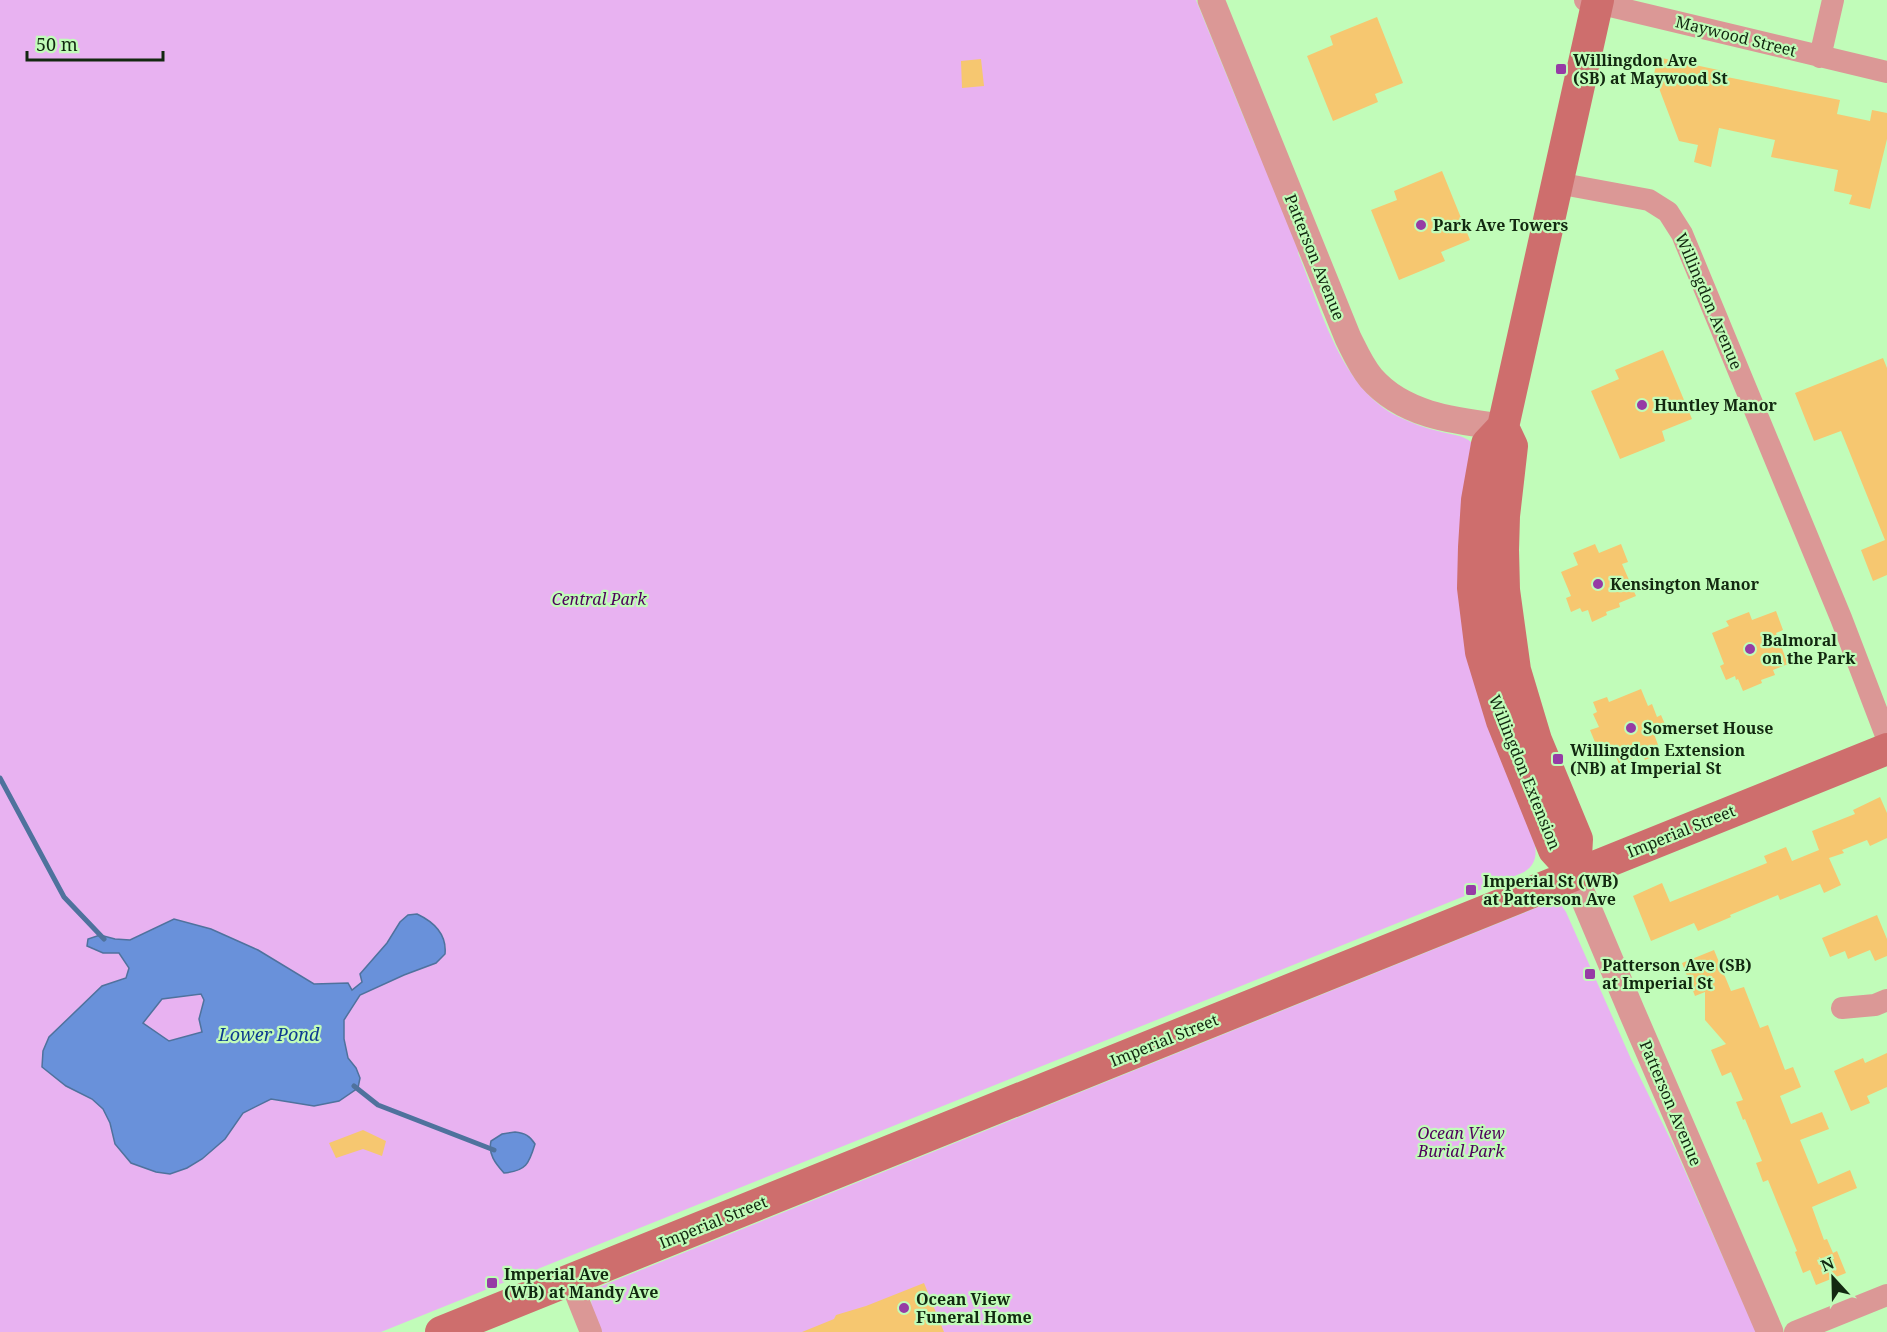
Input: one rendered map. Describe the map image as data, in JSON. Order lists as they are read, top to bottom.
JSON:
{
  "streets": {
    "main road": ["Willingdon Extension", "Imperial Street"],
    "street": ["Maywood Street", "Patterson Avenue", "Willingdon Avenue"]
  },
  "crossings": [
    ["Patterson Avenue", "Willingdon Extension"],
    ["Patterson Avenue", "Imperial Street"],
    ["Willingdon Avenue", "Willingdon Extension"],
    ["Willingdon Extension", "Imperial Street"]
  ],
  "water": ["Lower Pond"],
  "parks": ["Central Park", "Ocean View Burial Park"],
  "places": {
    "transit": [
      "Willingdon Ave (SB) at Maywood St",
      "Willingdon Extension (NB) at Imperial St",
      "Imperial St (WB) at Patterson Ave",
      "Patterson Ave (SB) at Imperial St",
      "Imperial Ave (WB) at Mandy Ave"
    ],
    "other": [
      "Park Ave Towers",
      "Huntley Manor",
      "Kensington Manor",
      "Balmoral on the Park",
      "Somerset House",
      "Ocean View Funeral Home"
    ]
  },
  "scale_bar": "50 m",
  "north": "top"
}
